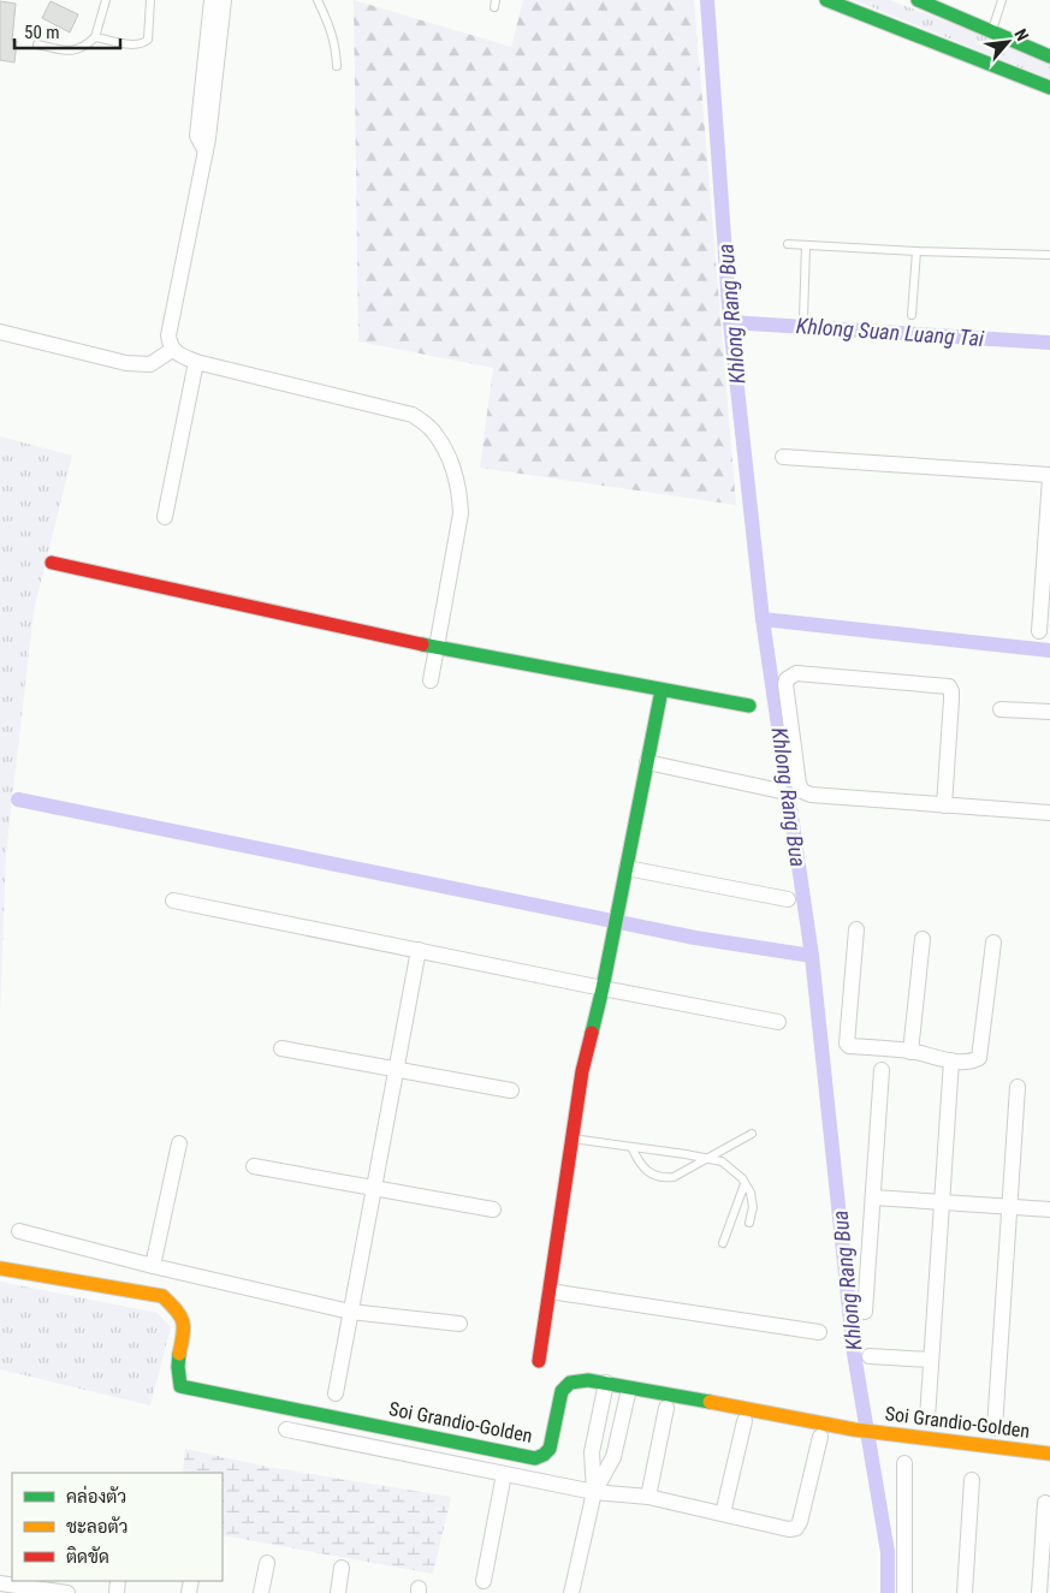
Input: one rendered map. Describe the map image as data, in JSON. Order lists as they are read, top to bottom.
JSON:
{
  "streets": {
    "street": ["Soi Grandio-Golden"]
  },
  "water": ["Khlong Rang Bua", "Khlong Suan Luang Tai"],
  "legend": ["คล่องตัว", "ชะลอตัว", "ติดขัด"],
  "scale_bar": "50 m",
  "north": "top right"
}
